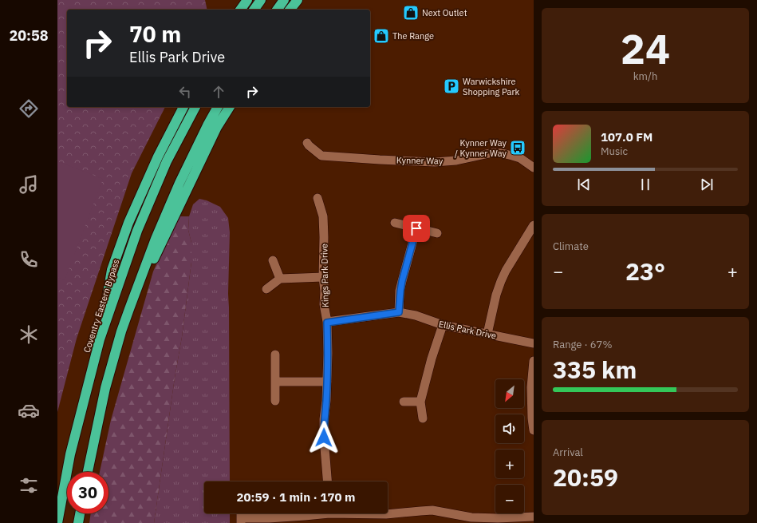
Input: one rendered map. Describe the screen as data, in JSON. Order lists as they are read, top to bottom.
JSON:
{
  "streets": {
    "highway": ["Coventry Eastern Bypass"],
    "street": ["Kynner Way", "Kings Park Drive", "Ellis Park Drive"]
  },
  "crossings": [
    ["Kings Park Drive", "Ellis Park Drive"]
  ],
  "places": {
    "shop": ["Next Outlet", "The Range"],
    "parking": ["Warwickshire Shopping Park"],
    "bus stop": ["Kynner Way / Kynner Way"]
  },
  "north": "bottom left",
  "page": {
    "tabs": "20:58",
    "tile": [
      ["24", "km/h"],
      "Climate",
      ["Range · 67%", "335 km"],
      ["Arrival", "20:59"]
    ],
    "turn": ["70 m", "Ellis Park Drive"],
    "song": ["107.0 FM", "Music"],
    "heat": ["−", "23°", "+"],
    "map_buttons": ["+", "−"],
    "limit": "30",
    "trip": "20:59 · 1 min · 170 m"
  }
}
